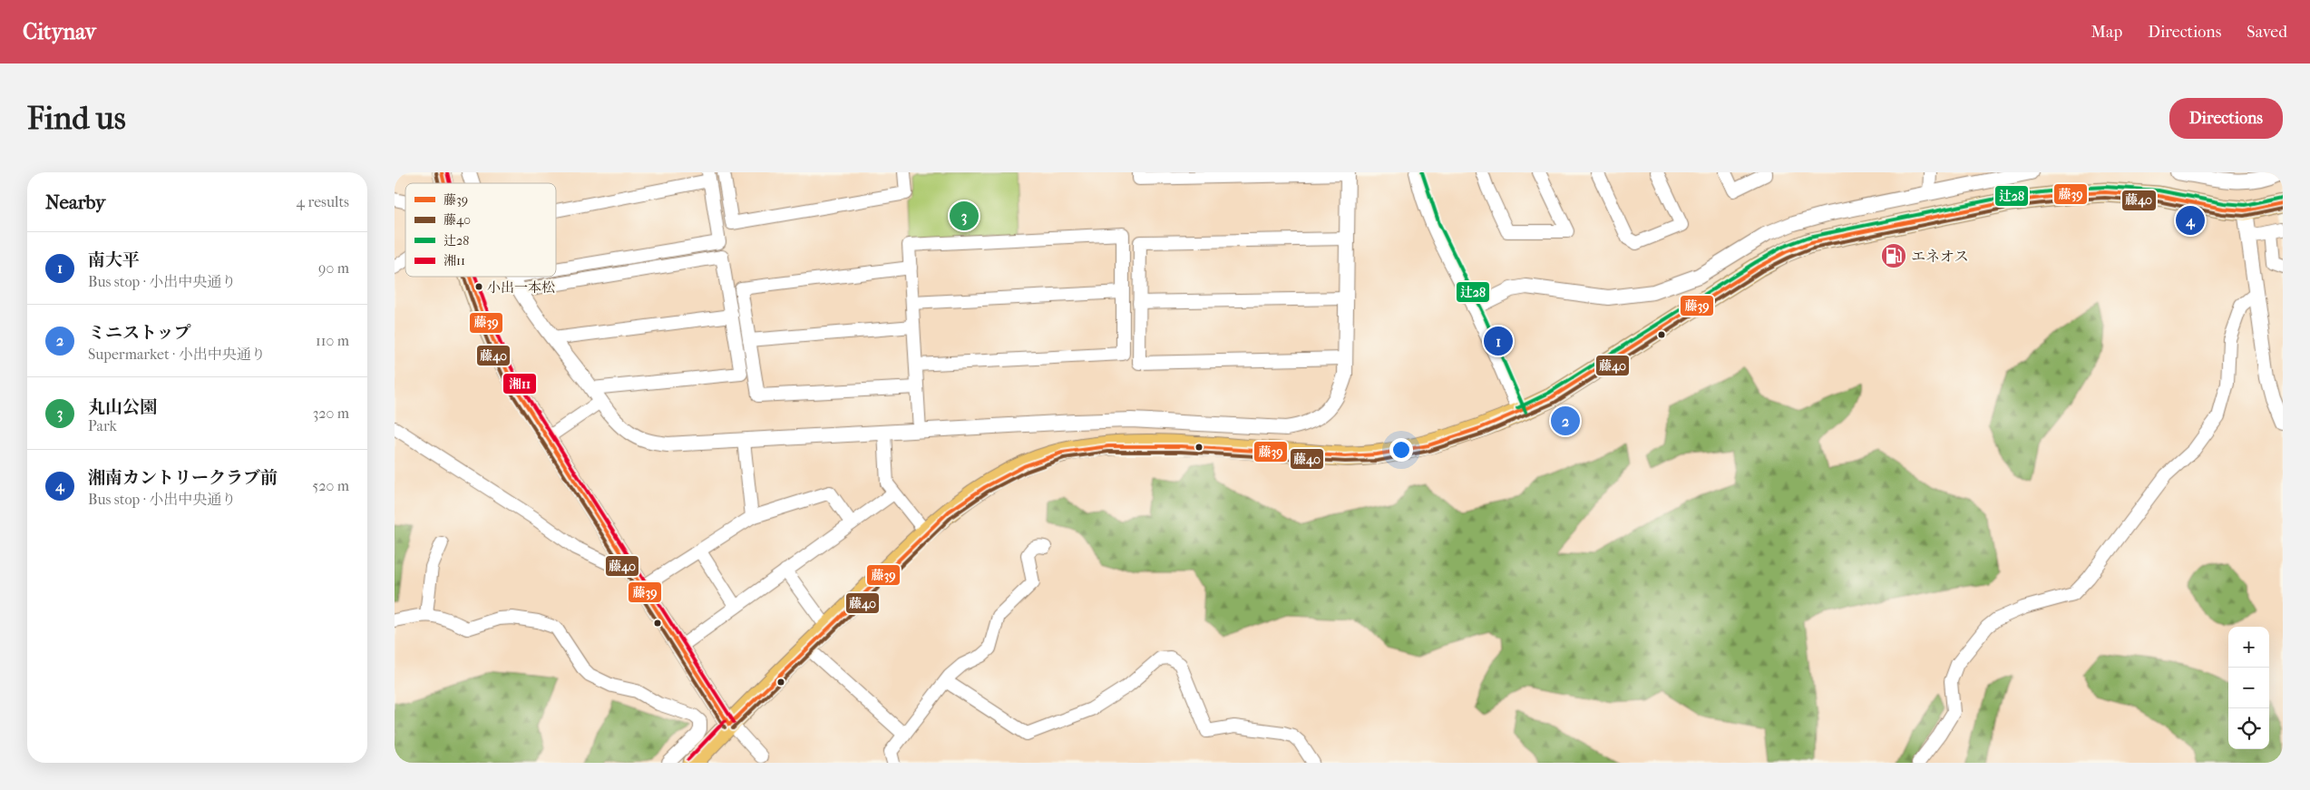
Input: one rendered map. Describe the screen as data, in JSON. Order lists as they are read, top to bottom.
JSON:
{
  "places": {
    "fuel station": ["エネオス"],
    "other": ["小出一本松"]
  },
  "lines": [
    "transit line 藤39",
    "transit line 辻28",
    "transit line 湘11",
    "transit line 藤40"
  ],
  "legend": [
    "藤39",
    "藤40",
    "辻28",
    "湘11"
  ],
  "page": {
    "header": "Citynav",
    "nav": ["Map", "Directions", "Saved"],
    "buttons": "Directions",
    "title": "Find us",
    "heading": ["Nearby", "4 results"],
    "pins": [
      "3",
      "4",
      "1",
      "2"
    ],
    "list": [
      {
        "mark": "1",
        "name": "南大平",
        "note": "Bus stop · 小出中央通り",
        "value": "90 m"
      },
      {
        "mark": "2",
        "name": "ミニストップ",
        "note": "Supermarket · 小出中央通り",
        "value": "110 m"
      },
      {
        "mark": "3",
        "name": "丸山公園",
        "note": "Park",
        "value": "320 m"
      },
      {
        "mark": "4",
        "name": "湘南カントリークラブ前",
        "note": "Bus stop · 小出中央通り",
        "value": "520 m"
      }
    ],
    "map_buttons": ["+", "−"]
  }
}
